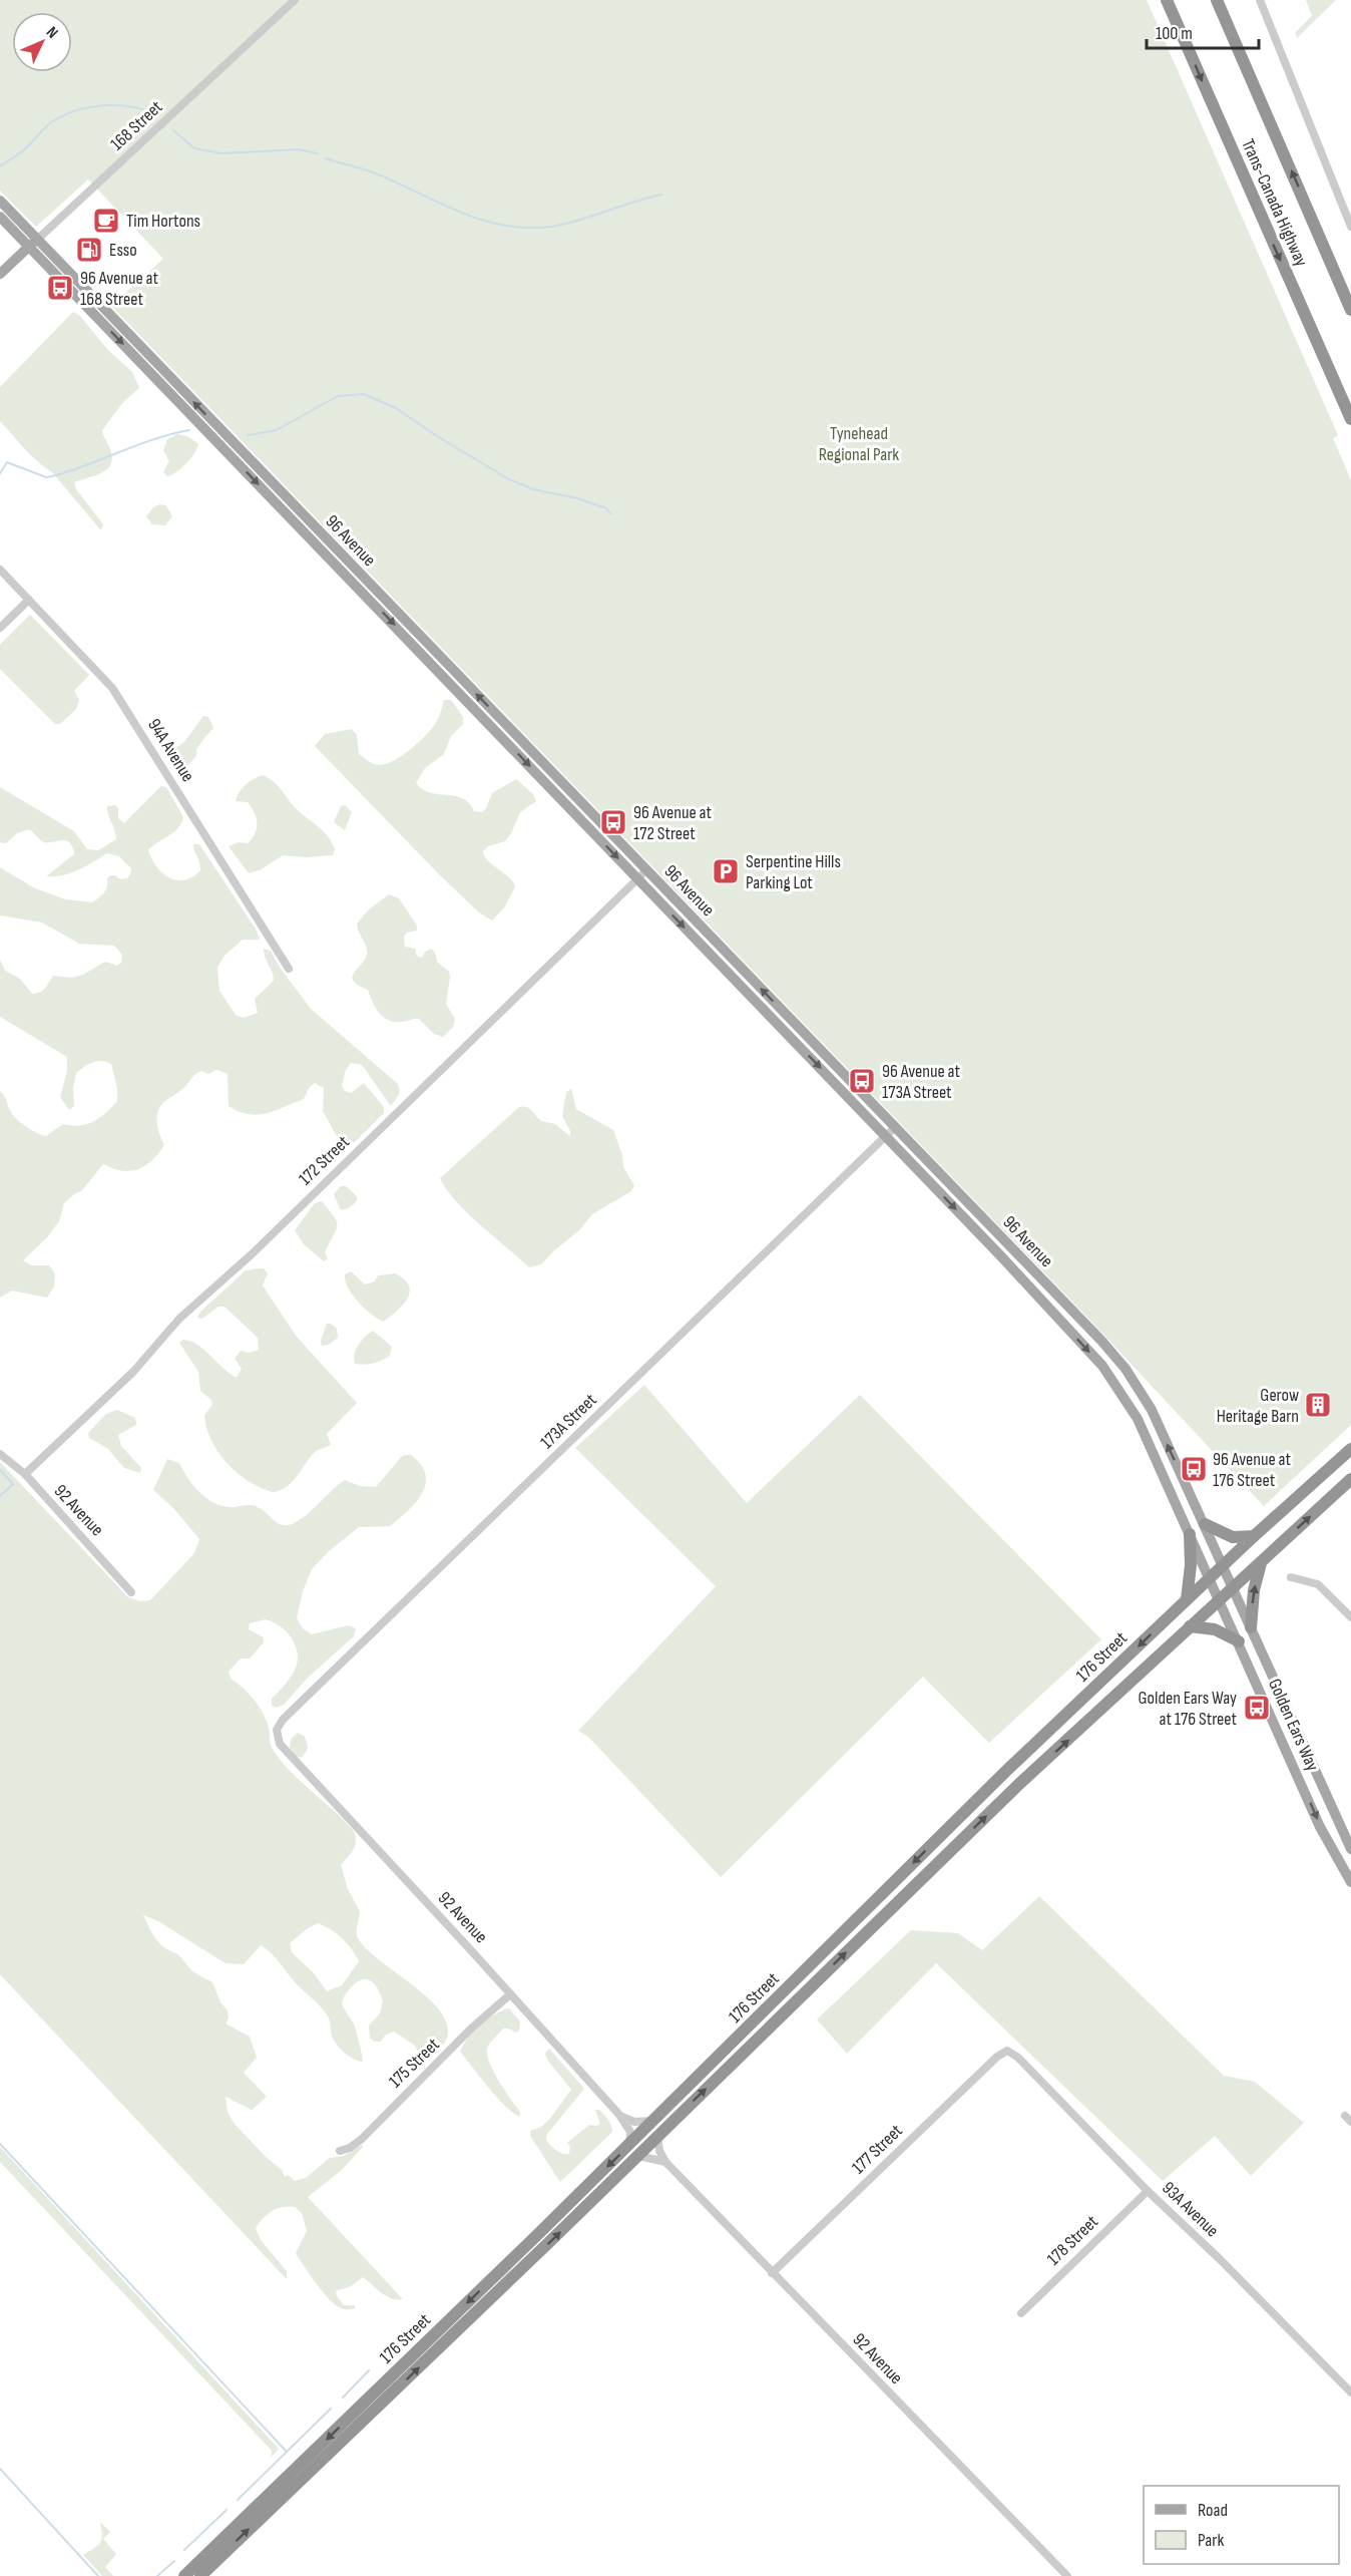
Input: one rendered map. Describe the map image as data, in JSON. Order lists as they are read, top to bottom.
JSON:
{
  "streets": {
    "highway": ["Trans-Canada Highway", "176 Street"],
    "main road": ["168 Street", "96 Avenue", "Golden Ears Way"],
    "street": [
      "94A Avenue",
      "172 Street",
      "173A Street",
      "92 Avenue",
      "175 Street",
      "177 Street",
      "93A Avenue",
      "178 Street"
    ]
  },
  "crossings": [
    ["168 Street", "96 Avenue"],
    ["96 Avenue", "172 Street"],
    ["96 Avenue", "173A Street"],
    ["96 Avenue", "176 Street"],
    ["96 Avenue", "Golden Ears Way"],
    ["172 Street", "92 Avenue"],
    ["173A Street", "92 Avenue"],
    ["92 Avenue", "176 Street"],
    ["92 Avenue", "175 Street"],
    ["92 Avenue", "177 Street"],
    ["176 Street", "Golden Ears Way"],
    ["177 Street", "93A Avenue"],
    ["93A Avenue", "178 Street"]
  ],
  "parks": ["Tynehead Regional Park"],
  "places": {
    "cafe": ["Tim Hortons"],
    "fuel station": ["Esso"],
    "bus stop": [
      "96 Avenue at 168 Street",
      "96 Avenue at 172 Street",
      "96 Avenue at 173A Street",
      "96 Avenue at 176 Street",
      "Golden Ears Way at 176 Street"
    ],
    "parking": ["Serpentine Hills Parking Lot"],
    "building": ["Gerow Heritage Barn"]
  },
  "legend": ["Road", "Park"],
  "scale_bar": "100 m",
  "north": "top right"
}
